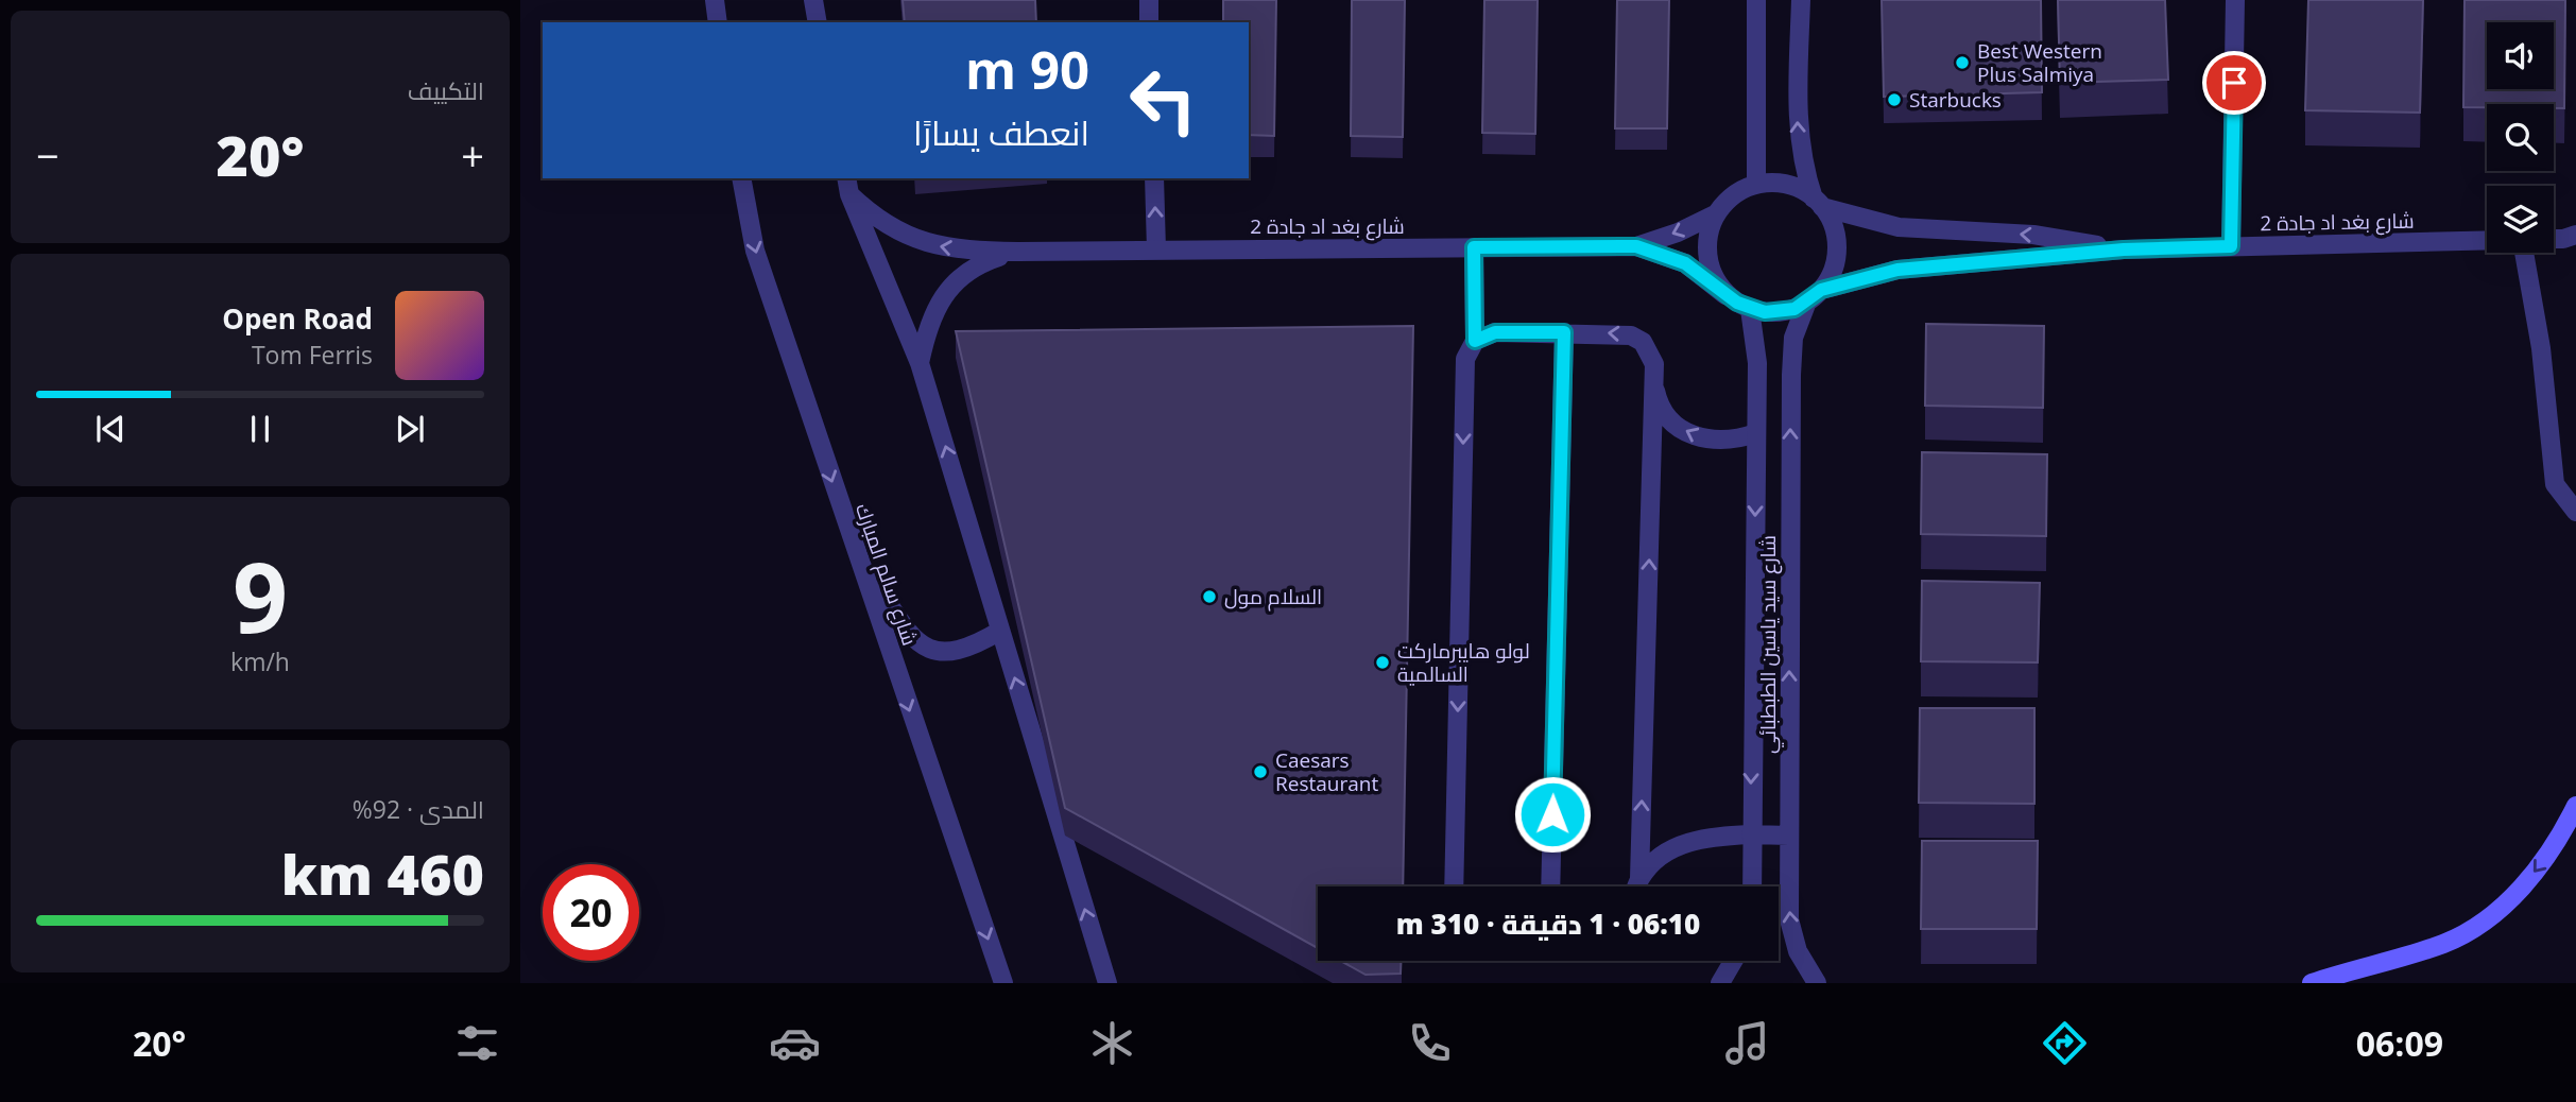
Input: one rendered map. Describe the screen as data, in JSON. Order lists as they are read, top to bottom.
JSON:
{
  "streets": {
    "street": ["شارع بغد اد جادة 2", "شارع سالم المبارك", "شارع سيد ياسين الطبطبائي"]
  },
  "crossings": [
    ["شارع بغد اد جادة 2", "شارع سيد ياسين الطبطبائي"]
  ],
  "places": [
    "Best Western Plus Salmiya",
    "Starbucks",
    "السلام مول",
    "لولو هايبرماركت السالمية",
    "Caesars Restaurant"
  ],
  "page": {
    "tile": [
      "التكييف",
      ["9", "km/h"],
      ["المدى · 92%", "460 km"]
    ],
    "turn": ["90 m", "انعطف يسارًا"],
    "heat": ["−", "20°", "+"],
    "song": ["Open Road", "Tom Ferris"],
    "limit": "20",
    "trip": "06:10 · 1 دقيقة · 310 m",
    "tabs": ["06:09", "20°"]
  }
}
